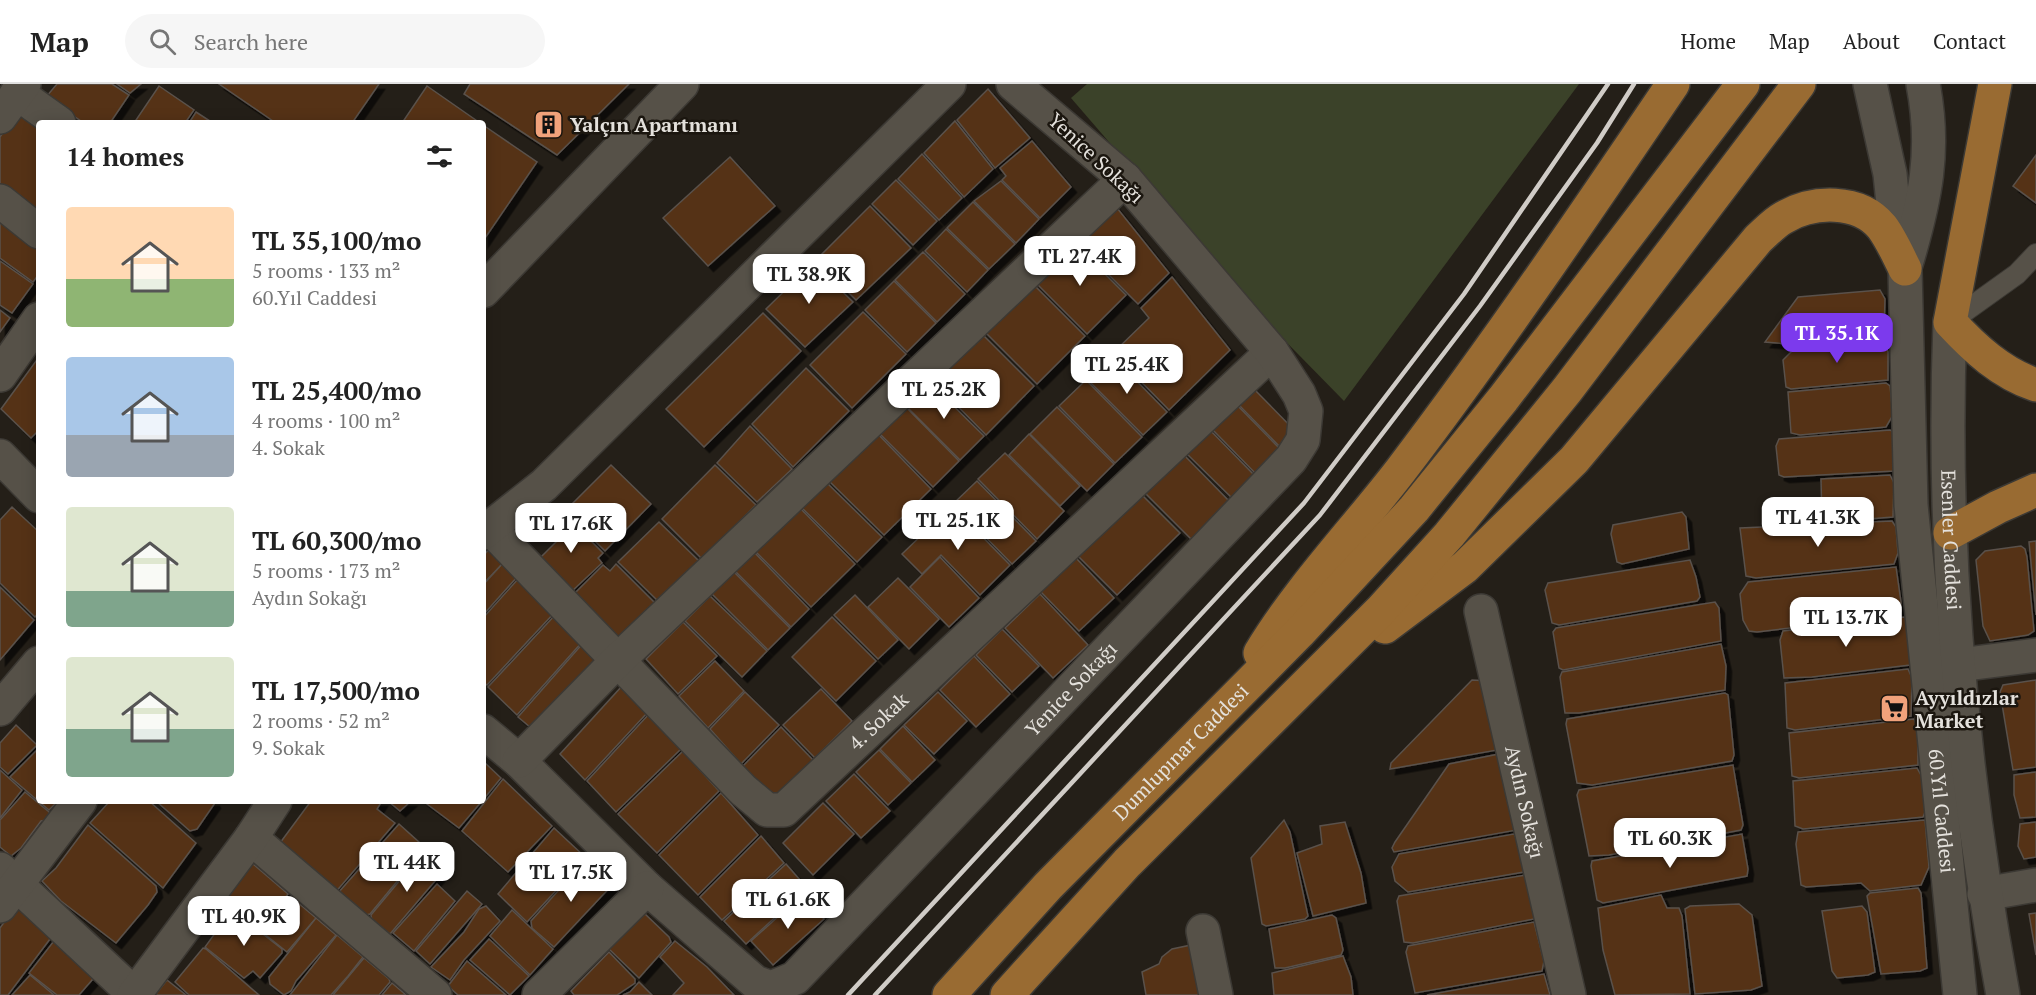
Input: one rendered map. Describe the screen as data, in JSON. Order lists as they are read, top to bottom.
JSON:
{
  "streets": {
    "main road": ["Esenler Caddesi", "Dumlupınar Caddesi"],
    "street": [
      "Yenice Sokağı",
      "4. Sokak",
      "Aydın Sokağı",
      "60.Yıl Caddesi"
    ]
  },
  "crossings": [
    ["Yenice Sokağı", "4. Sokak"]
  ],
  "places": {
    "building": ["Yalçın Apartmanı"],
    "supermarket": ["Ayyıldızlar Market"]
  },
  "page": {
    "header": "Map",
    "search": "Search here",
    "nav": [
      "Home",
      "Map",
      "About",
      "Contact"
    ],
    "heading": "14 homes",
    "list": [
      {
        "name": "TL 35,100/mo",
        "note": "5 rooms · 133 m² · 60.Yıl Caddesi"
      },
      {
        "name": "TL 25,400/mo",
        "note": "4 rooms · 100 m² · 4. Sokak"
      },
      {
        "name": "TL 60,300/mo",
        "note": "5 rooms · 173 m² · Aydın Sokağı"
      },
      {
        "name": "TL 17,500/mo",
        "note": "2 rooms · 52 m² · 9. Sokak"
      }
    ],
    "price": [
      "TL 27.4K",
      "TL 38.9K",
      "TL 35.1K",
      "TL 25.4K",
      "TL 25.2K",
      "TL 41.3K",
      "TL 25.1K",
      "TL 17.6K",
      "TL 13.7K",
      "TL 60.3K",
      "TL 44K",
      "TL 17.5K",
      "TL 61.6K",
      "TL 40.9K"
    ]
  }
}
